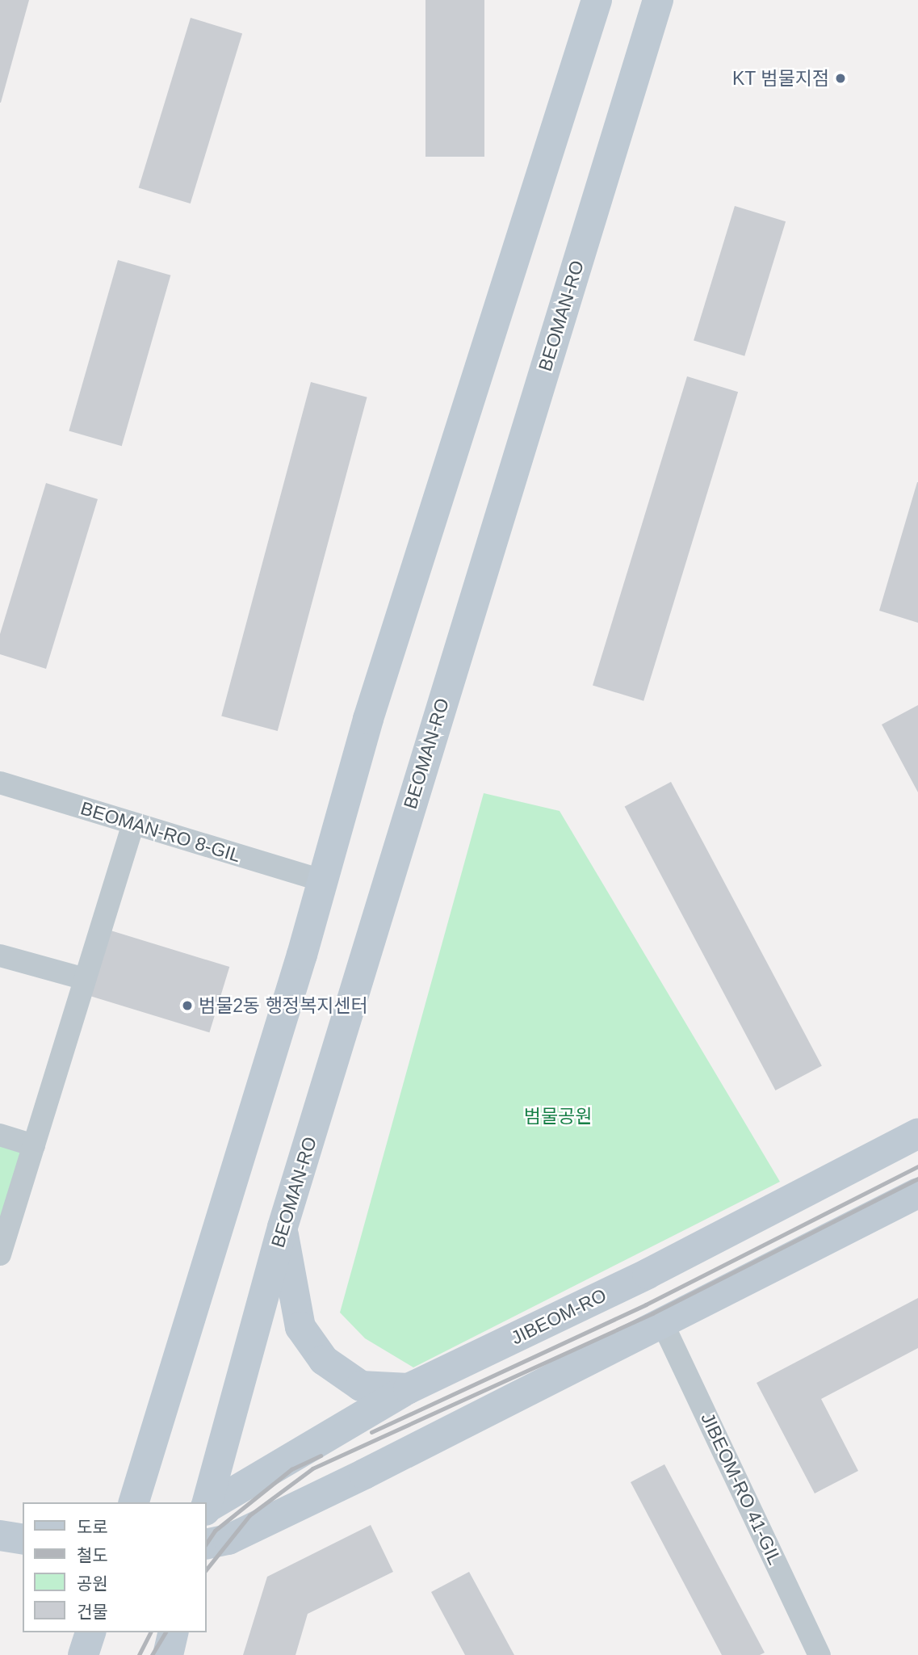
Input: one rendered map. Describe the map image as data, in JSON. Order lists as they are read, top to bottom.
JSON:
{
  "streets": {
    "main road": ["BEOMAN-RO", "JIBEOM-RO"],
    "street": ["BEOMAN-RO 8-GIL", "JIBEOM-RO 41-GIL"]
  },
  "parks": ["범물공원"],
  "places": ["KT 범물지점", "범물2동 행정복지센터"],
  "legend": [
    "도로",
    "철도",
    "공원",
    "건물"
  ]
}
